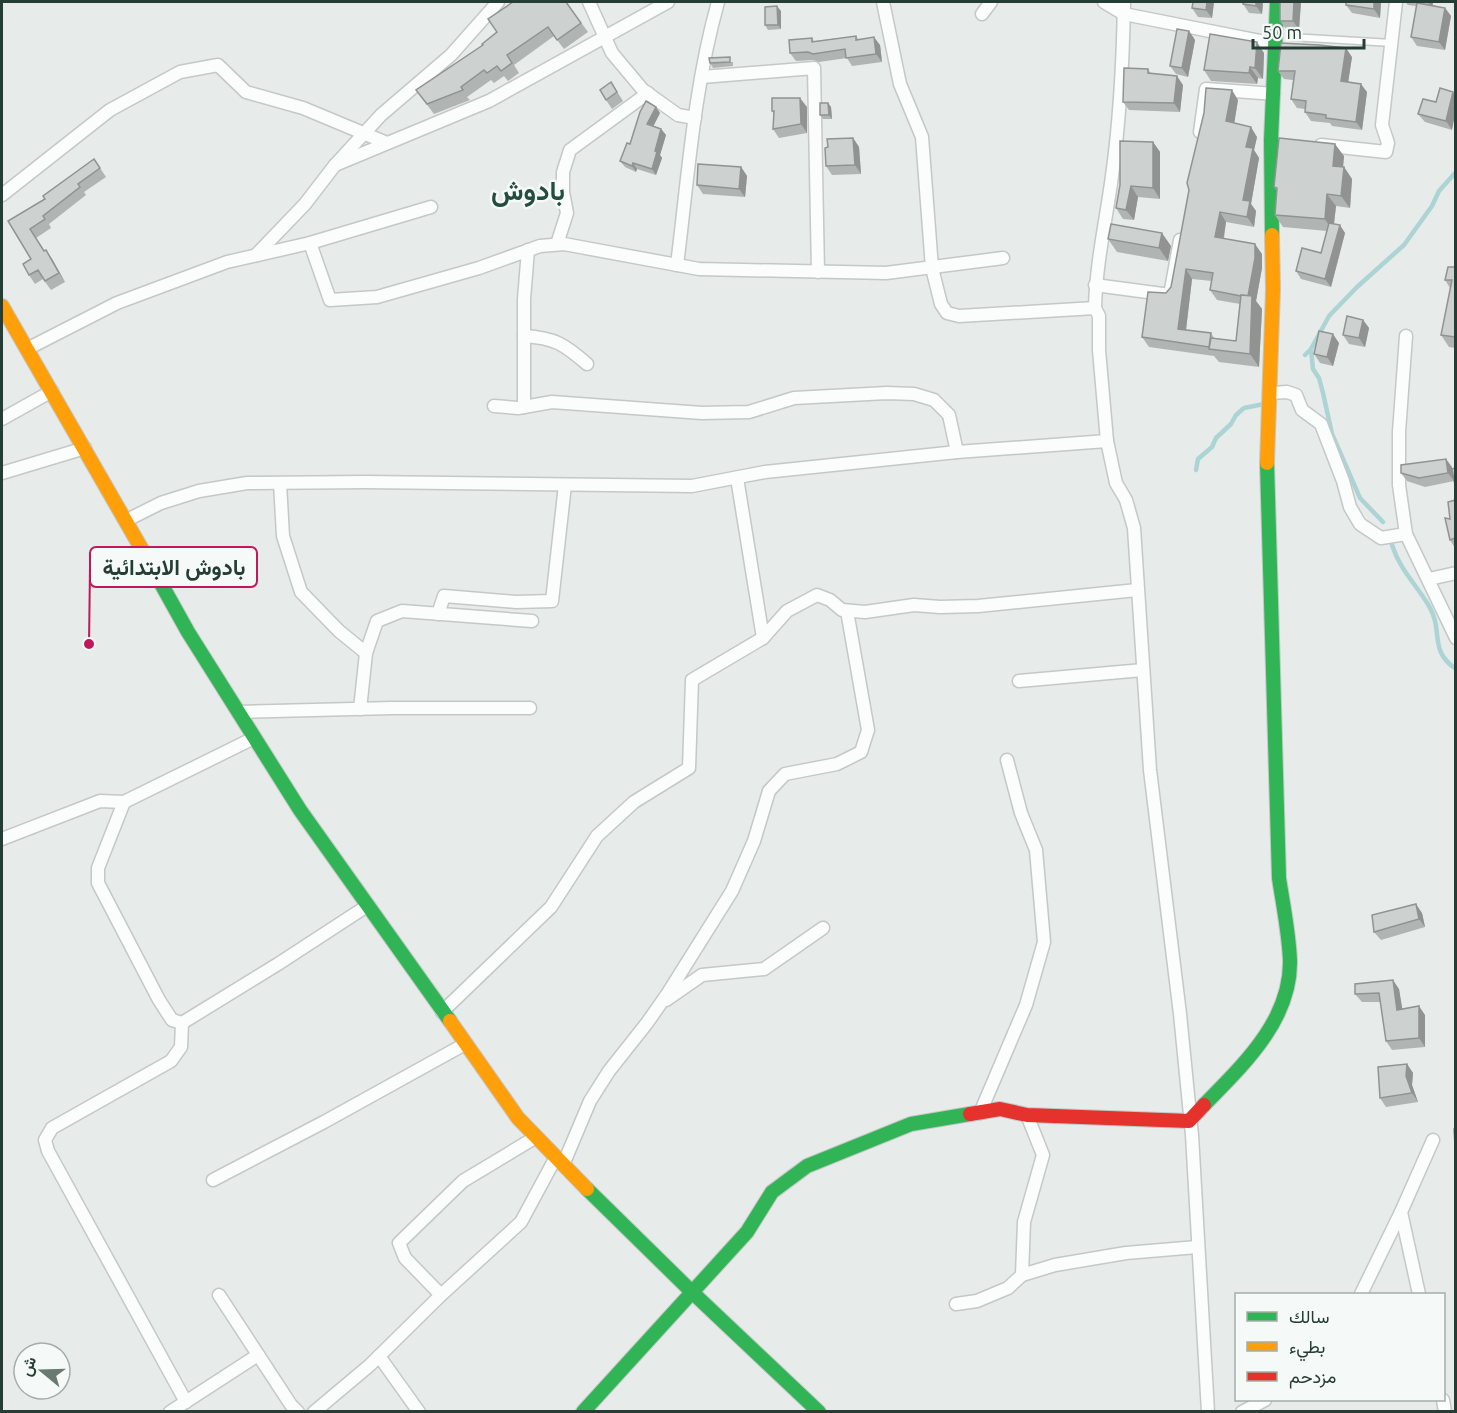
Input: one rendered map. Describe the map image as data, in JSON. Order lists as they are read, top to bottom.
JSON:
{
  "districts": ["بادوش"],
  "places": ["بادوش الابتدائية"],
  "legend": ["سالك", "بطيء", "مزدحم"],
  "scale_bar": "50 m",
  "north": "left"
}
